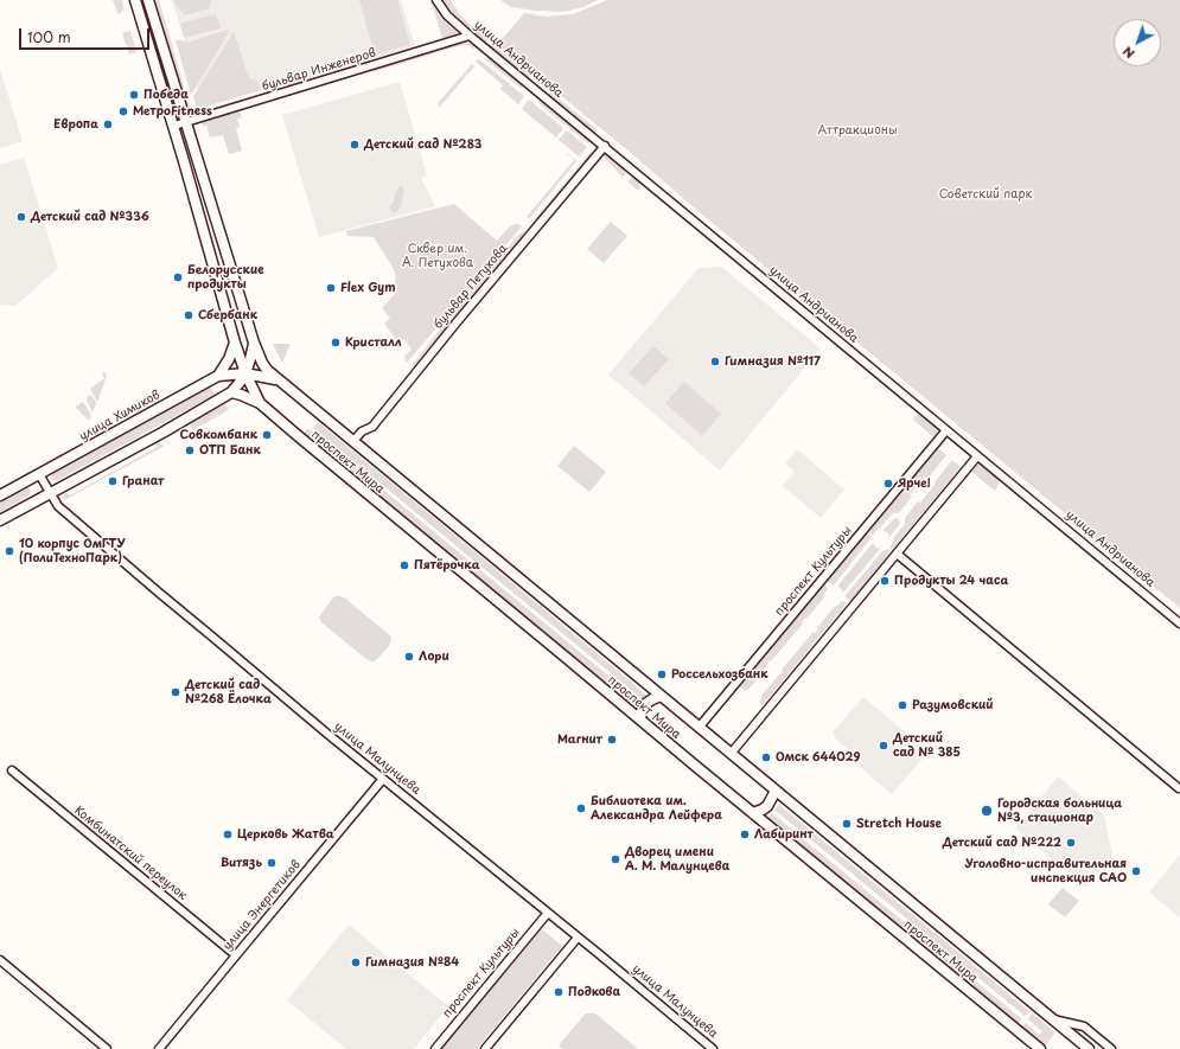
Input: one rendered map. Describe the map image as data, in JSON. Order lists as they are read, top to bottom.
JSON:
{
  "streets": {
    "main road": ["улица Химиков", "проспект Мира"],
    "street": [
      "улица Андрианова",
      "бульвар Инженеров",
      "бульвар Петухова",
      "проспект Культуры",
      "улица Малунцева",
      "Комбинатский переулок",
      "улица Энергетиков"
    ]
  },
  "crossings": [
    ["улица Андрианова", "бульвар Инженеров"],
    ["улица Андрианова", "бульвар Петухова"],
    ["улица Андрианова", "проспект Культуры"],
    ["бульвар Инженеров", "проспект Мира"],
    ["бульвар Петухова", "проспект Мира"],
    ["улица Химиков", "проспект Мира"],
    ["улица Химиков", "улица Малунцева"],
    ["проспект Мира", "проспект Культуры"],
    ["проспект Культуры", "улица Малунцева"],
    ["улица Малунцева", "улица Энергетиков"],
    ["Комбинатский переулок", "улица Энергетиков"]
  ],
  "parks": ["Аттракционы", "Советский парк", "Сквер им. А. Петухова"],
  "places": [
    "Победа",
    "МетроFitness",
    "Европа",
    "Детский сад №283",
    "Детский сад №336",
    "Белорусские продукты",
    "Flex Gym",
    "Сбербанк",
    "Кристалл",
    "Гимназия №117",
    "Совкомбанк",
    "ОТП Банк",
    "Гранат",
    "Ярче!",
    "10 корпус ОмГТУ (ПолиТехноПарк)",
    "Пятёрочка",
    "Продукты 24 часа",
    "Лори",
    "Россельхозбанк",
    "Детский сад №268 Ёлочка",
    "Разумовский",
    "Магнит",
    "Детский сад № 385",
    "Омск 644029",
    "Библиотека им. Александра Лейфера",
    "Городская больница №3, стационар",
    "Stretch House",
    "Церковь Жатва",
    "Лабиринт",
    "Детский сад №222",
    "Дворец имени А. М. Малунцева",
    "Витязь",
    "Уголовно-исправительная инспекция САО",
    "Гимназия №84",
    "Подкова"
  ],
  "scale_bar": "100 m",
  "north": "bottom left"
}
